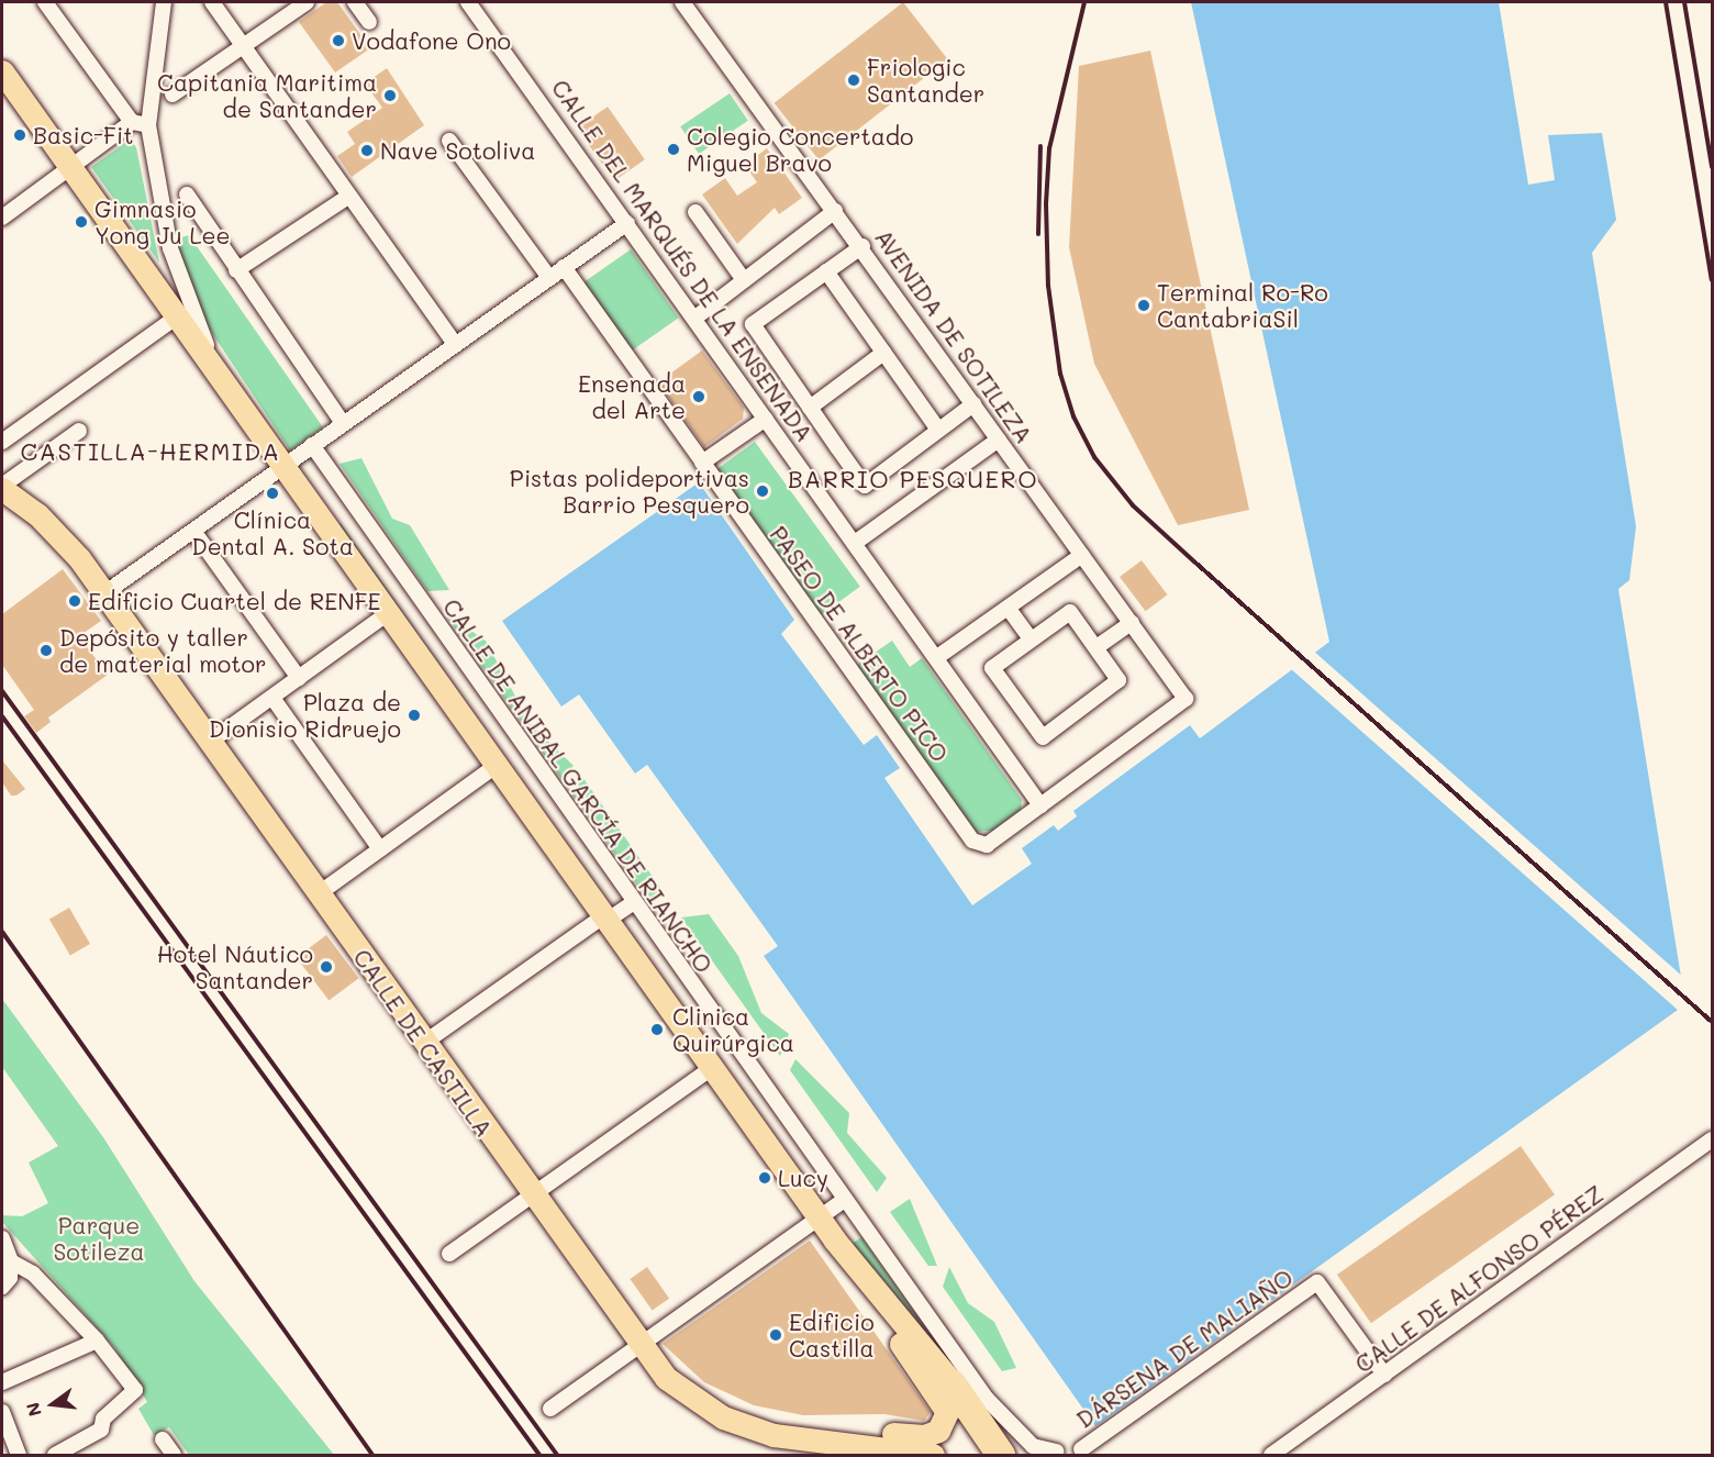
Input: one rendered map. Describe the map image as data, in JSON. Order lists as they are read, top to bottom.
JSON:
{
  "streets": {
    "main road": ["CALLE DE CASTILLA"],
    "street": [
      "CALLE DEL MARQUÉS DE LA ENSENADA",
      "AVENIDA DE SOTILEZA",
      "PASEO DE ALBERTO PICO",
      "CALLE DE ANIBAL GARCÍA DE RIANCHO",
      "CALLE DE ALFONSO PÉREZ",
      "DÁRSENA DE MALIAÑO"
    ]
  },
  "crossings": [
    ["CALLE DEL MARQUÉS DE LA ENSENADA", "AVENIDA DE SOTILEZA"],
    ["CALLE DEL MARQUÉS DE LA ENSENADA", "PASEO DE ALBERTO PICO"],
    ["AVENIDA DE SOTILEZA", "PASEO DE ALBERTO PICO"],
    ["CALLE DE ALFONSO PÉREZ", "DÁRSENA DE MALIAÑO"]
  ],
  "districts": ["CASTILLA-HERMIDA", "BARRIO PESQUERO"],
  "parks": ["Parque Sotileza"],
  "places": [
    "Vodafone Ono",
    "Friologic Santander",
    "Capitania Maritima de Santander",
    "Basic-Fit",
    "Colegio Concertado Miguel Bravo",
    "Nave Sotoliva",
    "Gimnasio Yong Ju Lee",
    "Terminal Ro-Ro CantabriaSil",
    "Ensenada del Arte",
    "Pistas polideportivas Barrio Pesquero",
    "Clínica Dental A. Sota",
    "Edificio Cuartel de RENFE",
    "Depósito y taller de material motor",
    "Plaza de Dionisio Ridruejo",
    "Hotel Náutico Santander",
    "Clinica Quirúrgica",
    "Lucy",
    "Edificio Castilla"
  ],
  "north": "left"
}
